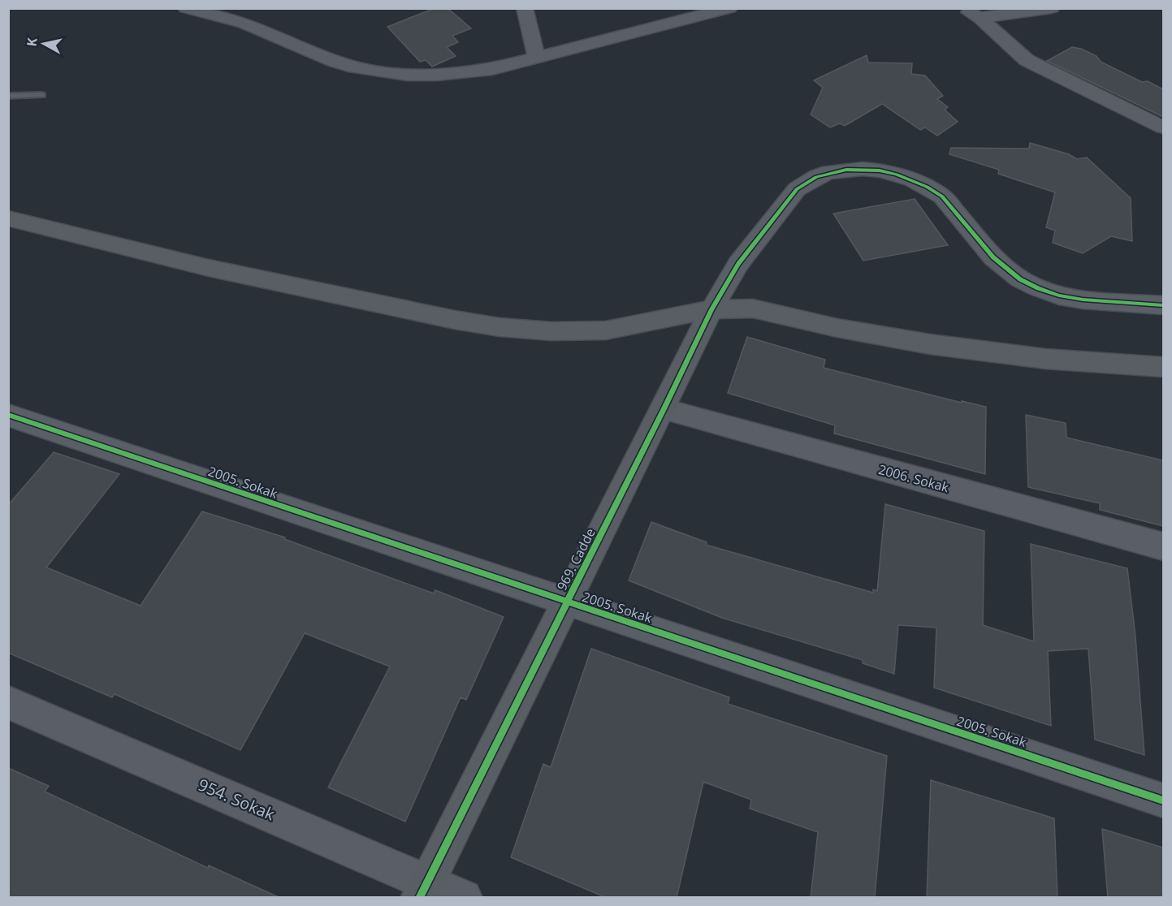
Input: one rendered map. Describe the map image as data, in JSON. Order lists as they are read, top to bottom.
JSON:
{
  "streets": {
    "street": [
      "2006. Sokak",
      "2005. Sokak",
      "969. Cadde",
      "954. Sokak"
    ]
  },
  "crossings": [
    ["2006. Sokak", "969. Cadde"],
    ["2005. Sokak", "969. Cadde"],
    ["969. Cadde", "954. Sokak"]
  ],
  "north": "left"
}
